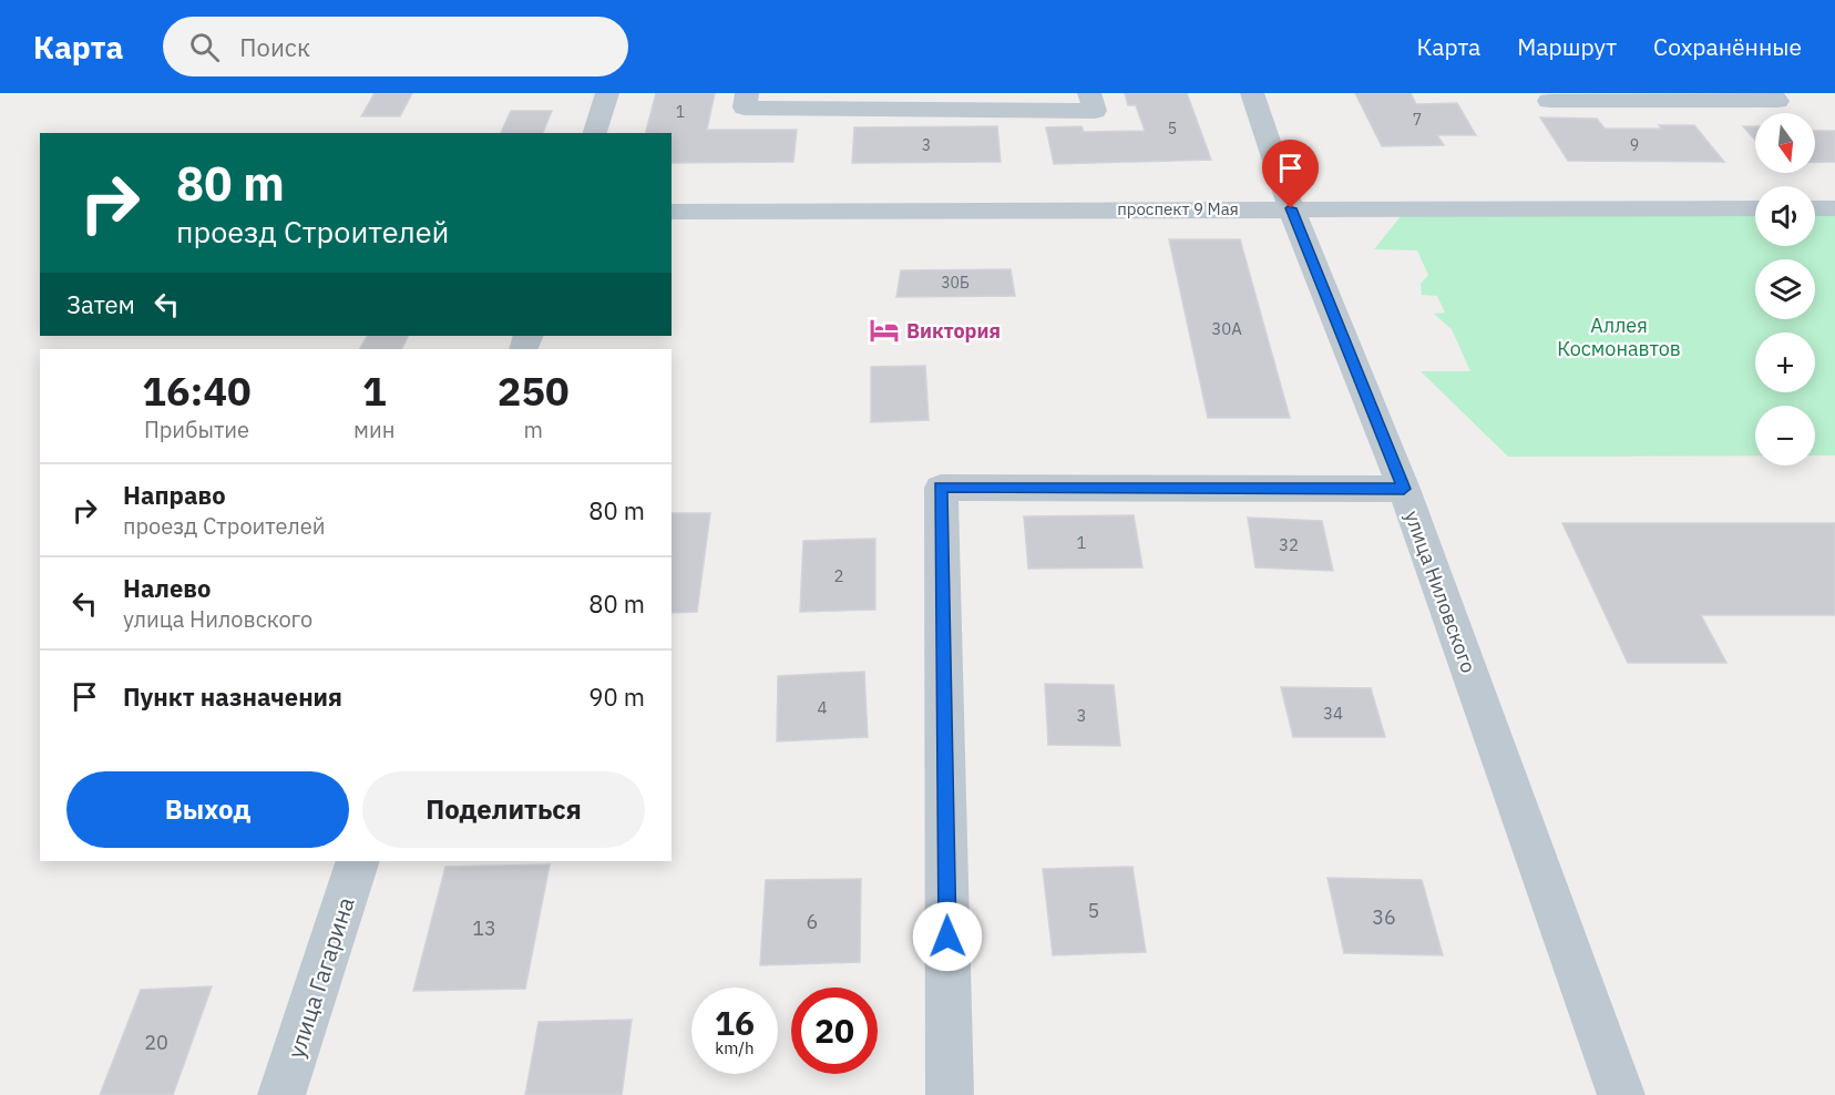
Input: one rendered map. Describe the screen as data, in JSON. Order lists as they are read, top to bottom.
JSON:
{
  "streets": {
    "street": ["проспект 9 Мая", "улица Ниловского", "улица Гагарина"]
  },
  "crossings": [
    ["проспект 9 Мая", "улица Ниловского"]
  ],
  "parks": ["Аллея Космонавтов"],
  "places": {
    "hotel": ["Виктория"]
  },
  "house_numbers": [
    "1",
    "7",
    "5",
    "3",
    "9",
    "30Б",
    "30А",
    "1",
    "32",
    "2",
    "4",
    "34",
    "3",
    "5",
    "36",
    "6",
    "13",
    "20"
  ],
  "north": "bottom",
  "page": {
    "header": "Карта",
    "search": "Поиск",
    "nav": ["Карта", "Маршрут", "Сохранённые"],
    "map_buttons": ["+", "−"],
    "turn": ["80 m", "проезд Строителей"],
    "then": "Затем",
    "eta": [
      "16:40",
      "Прибытие",
      "1",
      "мин",
      "250",
      "m"
    ],
    "list": [
      {
        "name": "Направо",
        "note": "проезд Строителей",
        "value": "80 m"
      },
      {
        "name": "Налево",
        "note": "улица Ниловского",
        "value": "80 m"
      },
      {
        "name": "Пункт назначения",
        "value": "90 m"
      }
    ],
    "buttons": ["Выход", "Поделиться"],
    "speed": "16 km/h",
    "limit": "20"
  }
}
